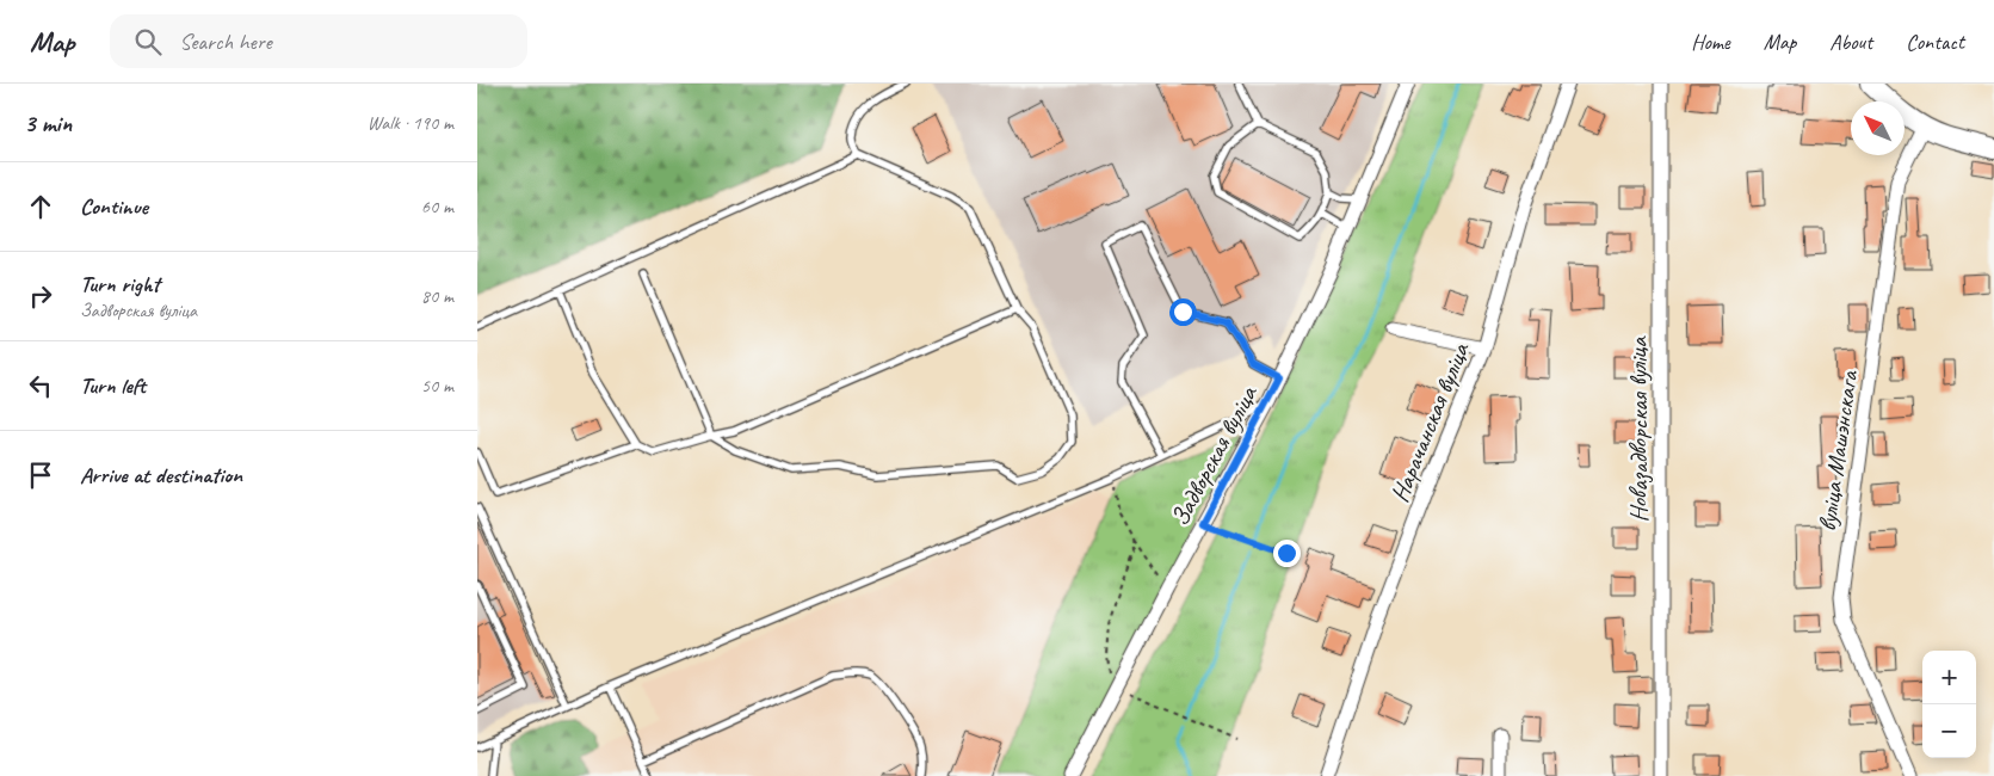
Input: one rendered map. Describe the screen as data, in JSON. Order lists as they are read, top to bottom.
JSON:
{
  "streets": {
    "street": [
      "Нарачанская вуліца",
      "Новазадворская вуліца",
      "вуліца Машэнскага",
      "Задворская вуліца"
    ]
  },
  "north": "top left",
  "page": {
    "header": "Map",
    "search": "Search here",
    "nav": [
      "Home",
      "Map",
      "About",
      "Contact"
    ],
    "heading": ["3 min", "Walk · 190 m"],
    "list": [
      ["Continue", "60 m"],
      ["Turn right", "Задворская вуліца", "80 m"],
      ["Turn left", "50 m"],
      "Arrive at destination"
    ],
    "map_buttons": ["+", "−"]
  }
}
